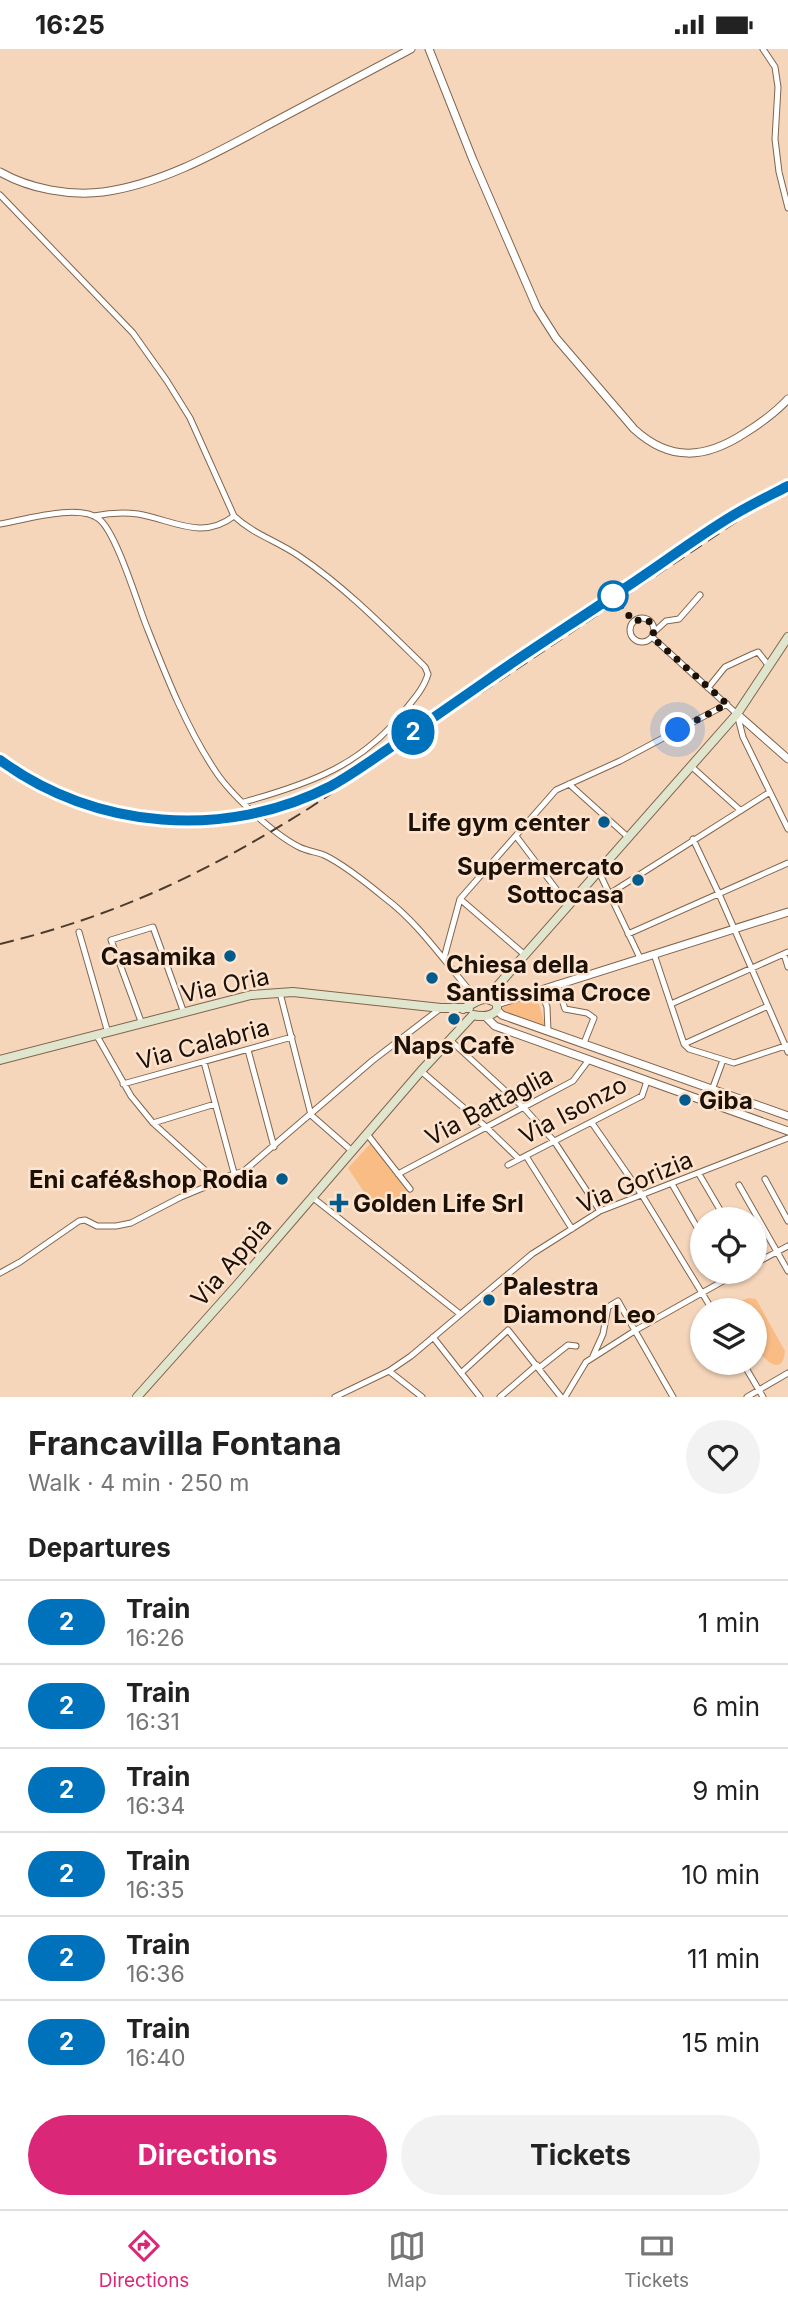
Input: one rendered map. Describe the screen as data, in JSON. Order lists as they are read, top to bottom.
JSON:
{
  "streets": {
    "main road": ["Via Oria", "Via Appia"],
    "street": [
      "Via Calabria",
      "Via Battaglia",
      "Via Isonzo",
      "Via Gorizia"
    ]
  },
  "crossings": [
    ["Via Oria", "Via Appia"]
  ],
  "places": {
    "other": [
      "Life gym center",
      "Supermercato Sottocasa",
      "Casamika",
      "Chiesa della Santissima Croce",
      "Naps Cafè",
      "Giba",
      "Eni café&shop Rodia",
      "Palestra Diamond Leo"
    ],
    "health": ["Golden Life Srl"]
  },
  "page": {
    "status": "16:25",
    "on_map": "2",
    "heading": [
      ["Francavilla Fontana", "Walk · 4 min · 250 m"],
      "Departures"
    ],
    "list": [
      {
        "mark": "2",
        "name": "Train",
        "note": "16:26",
        "value": "1 min"
      },
      {
        "mark": "2",
        "name": "Train",
        "note": "16:31",
        "value": "6 min"
      },
      {
        "mark": "2",
        "name": "Train",
        "note": "16:34",
        "value": "9 min"
      },
      {
        "mark": "2",
        "name": "Train",
        "note": "16:35",
        "value": "10 min"
      },
      {
        "mark": "2",
        "name": "Train",
        "note": "16:36",
        "value": "11 min"
      },
      {
        "mark": "2",
        "name": "Train",
        "note": "16:40",
        "value": "15 min"
      }
    ],
    "buttons": ["Directions", "Tickets"],
    "tabs": ["Directions", "Map", "Tickets"]
  }
}
